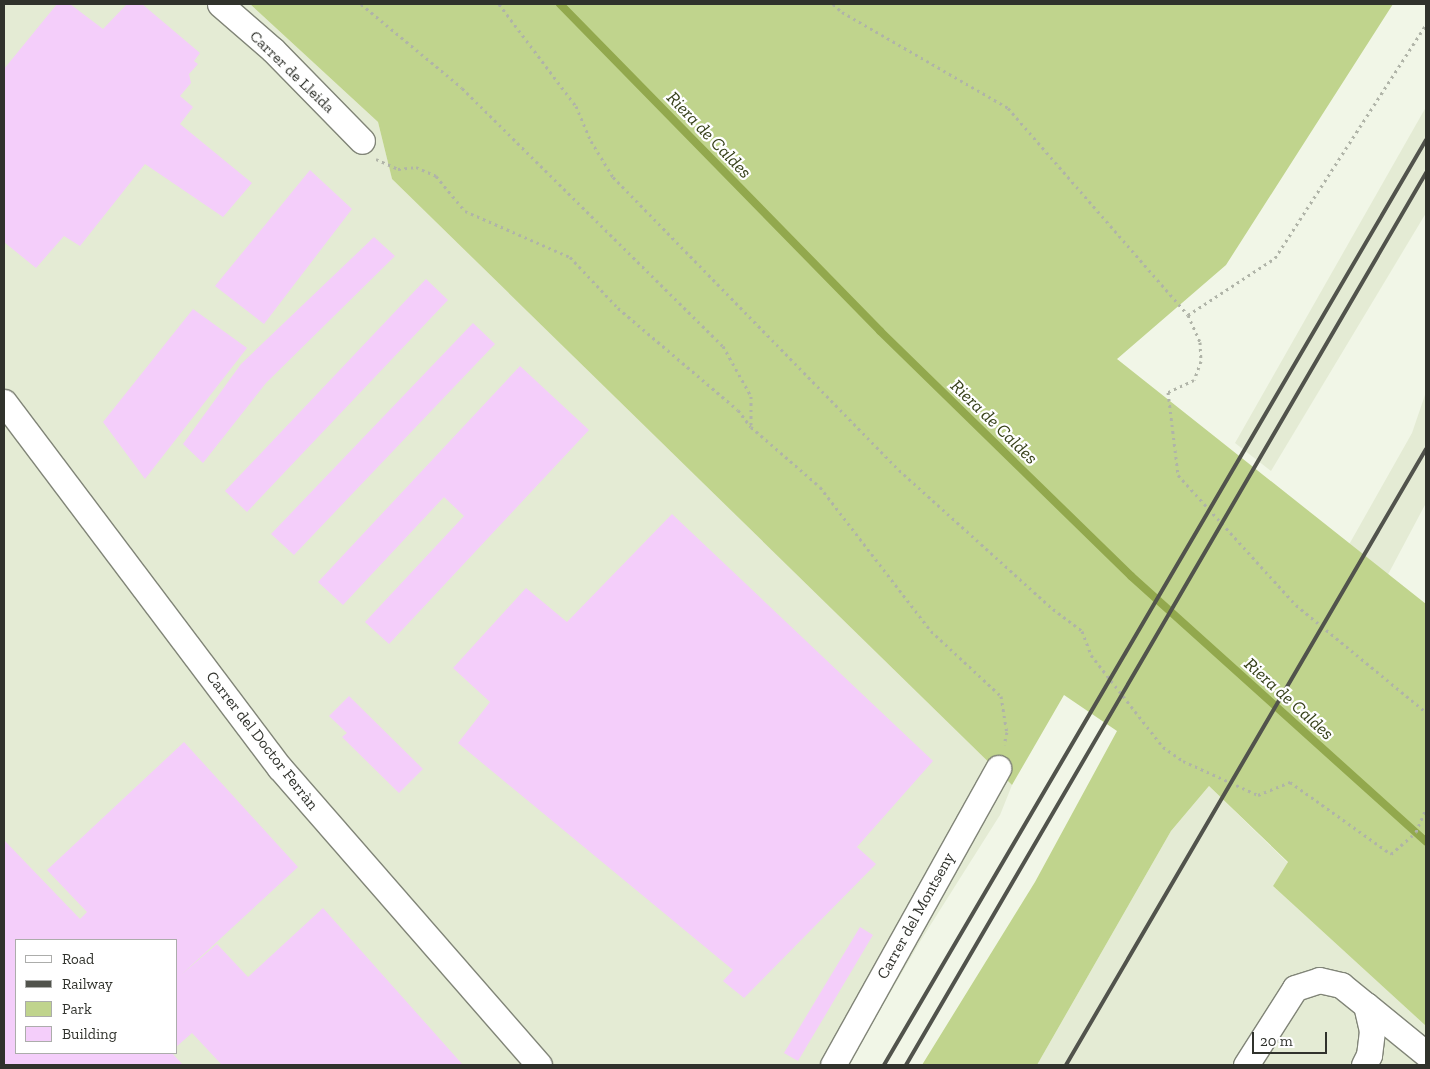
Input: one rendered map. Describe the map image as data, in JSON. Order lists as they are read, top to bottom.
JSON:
{
  "streets": {
    "street": ["Carrer de Lleida", "Carrer del Doctor Ferràn", "Carrer del Montseny"]
  },
  "water": ["Riera de Caldes"],
  "legend": [
    "Road",
    "Railway",
    "Park",
    "Building"
  ],
  "scale_bar": "20 m"
}
